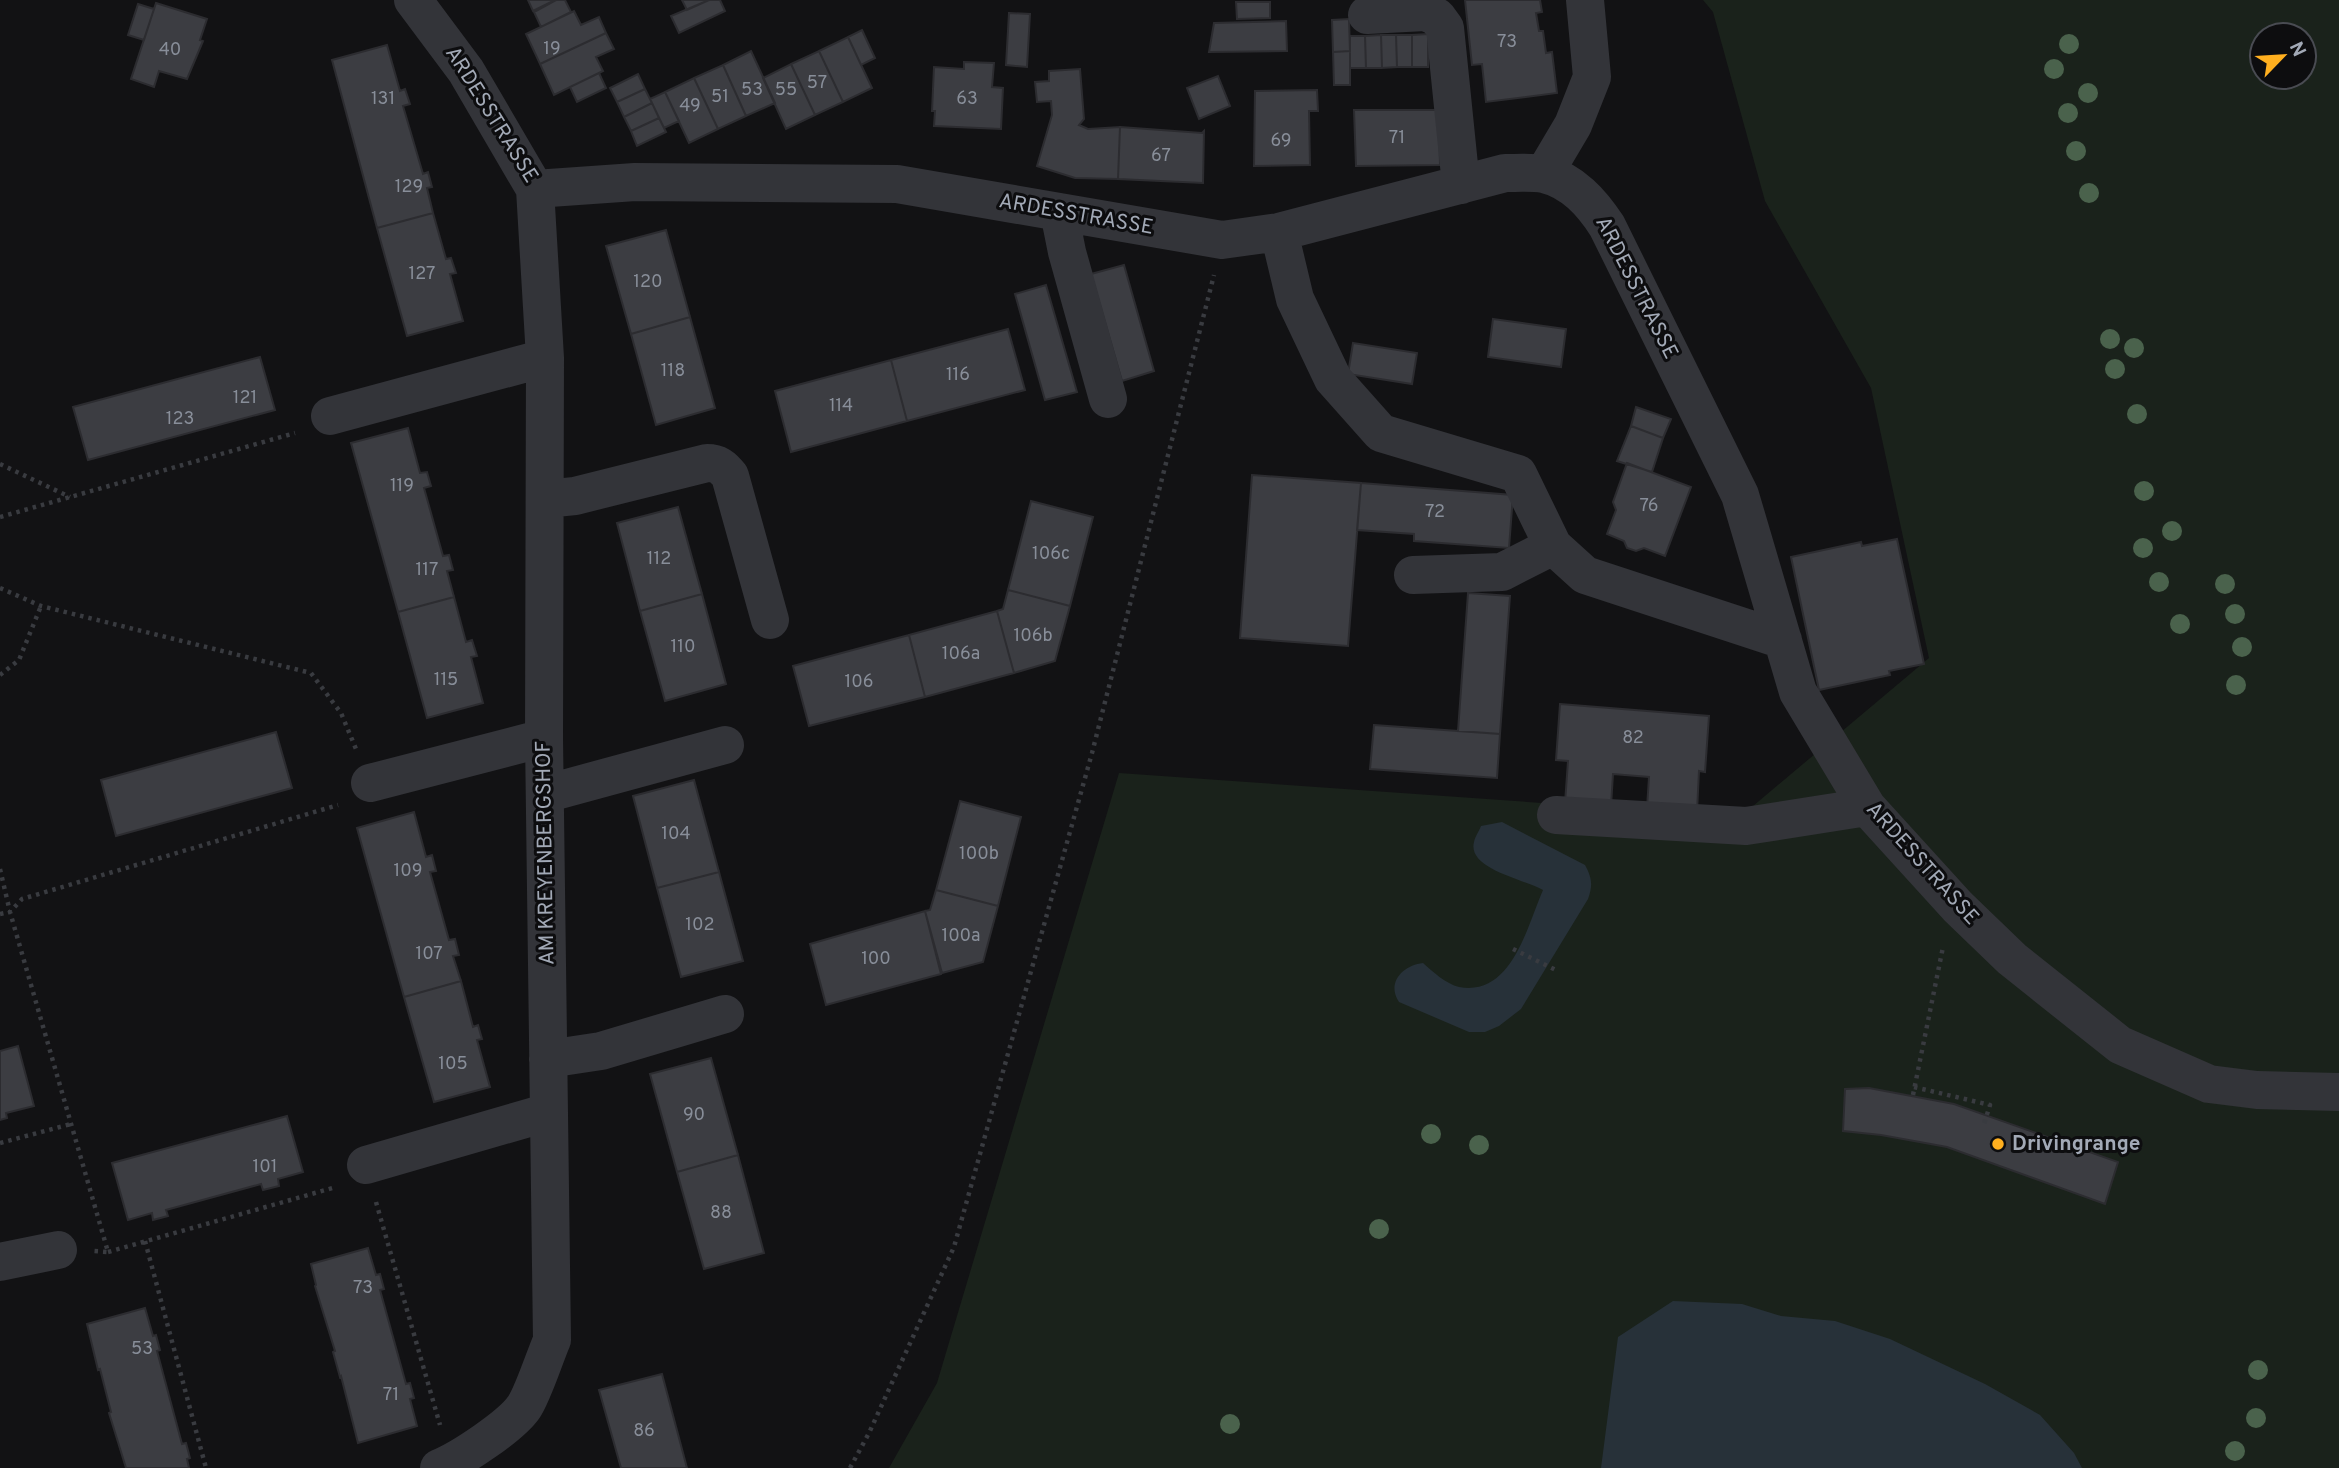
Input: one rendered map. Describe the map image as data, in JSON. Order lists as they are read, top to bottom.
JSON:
{
  "streets": {
    "street": ["ARDESSTRASSE", "AM KREYENBERGSHOF"]
  },
  "crossings": [
    ["ARDESSTRASSE", "AM KREYENBERGSHOF"]
  ],
  "places": ["Drivingrange"],
  "house_numbers": [
    "73",
    "19",
    "40",
    "57",
    "53",
    "55",
    "51",
    "131",
    "63",
    "49",
    "71",
    "69",
    "67",
    "129",
    "127",
    "120",
    "118",
    "116",
    "121",
    "114",
    "123",
    "119",
    "76",
    "72",
    "106c",
    "112",
    "117",
    "106b",
    "110",
    "106a",
    "115",
    "106",
    "82",
    "104",
    "100b",
    "109",
    "102",
    "100a",
    "107",
    "100",
    "105",
    "90",
    "101",
    "88",
    "73",
    "53",
    "71",
    "86"
  ],
  "north": "top right"
}
